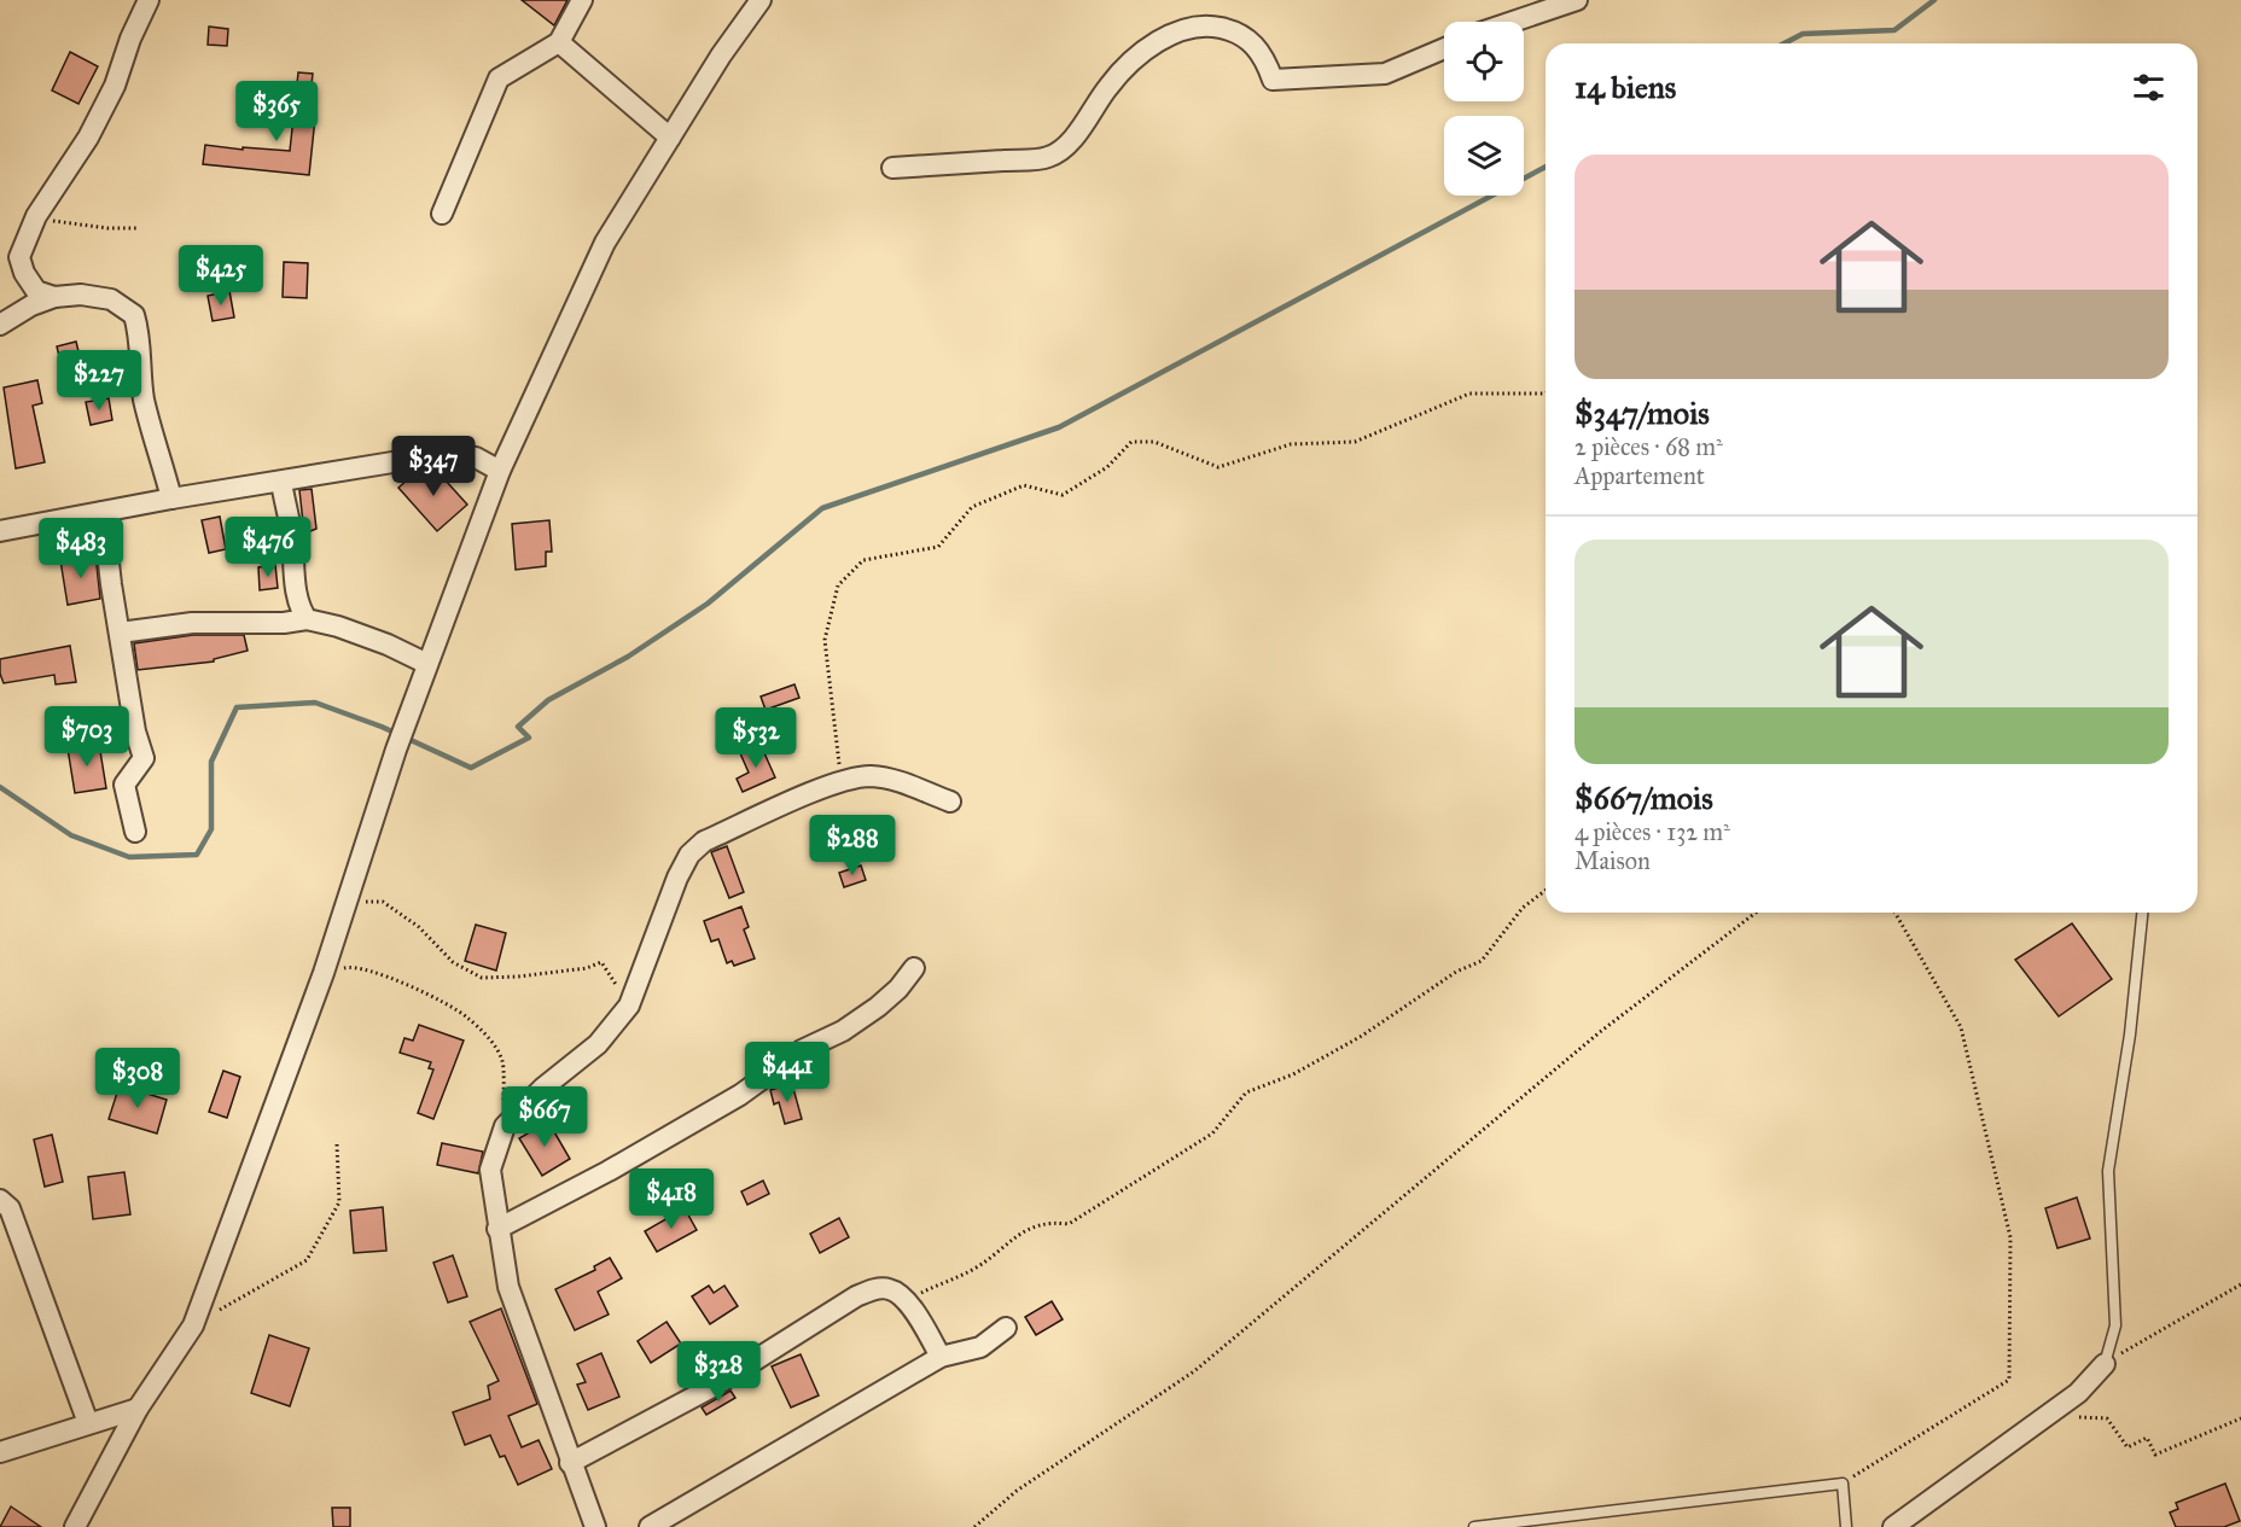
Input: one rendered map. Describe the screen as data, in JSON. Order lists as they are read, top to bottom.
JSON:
{
  "page": {
    "heading": "14 biens",
    "price": [
      "$365",
      "$425",
      "$227",
      "$347",
      "$476",
      "$483",
      "$703",
      "$532",
      "$288",
      "$441",
      "$308",
      "$667",
      "$418",
      "$328"
    ],
    "list": [
      {
        "name": "$347/mois",
        "note": "2 pièces · 68 m² · Appartement"
      },
      {
        "name": "$667/mois",
        "note": "4 pièces · 132 m² · Maison"
      }
    ]
  }
}
